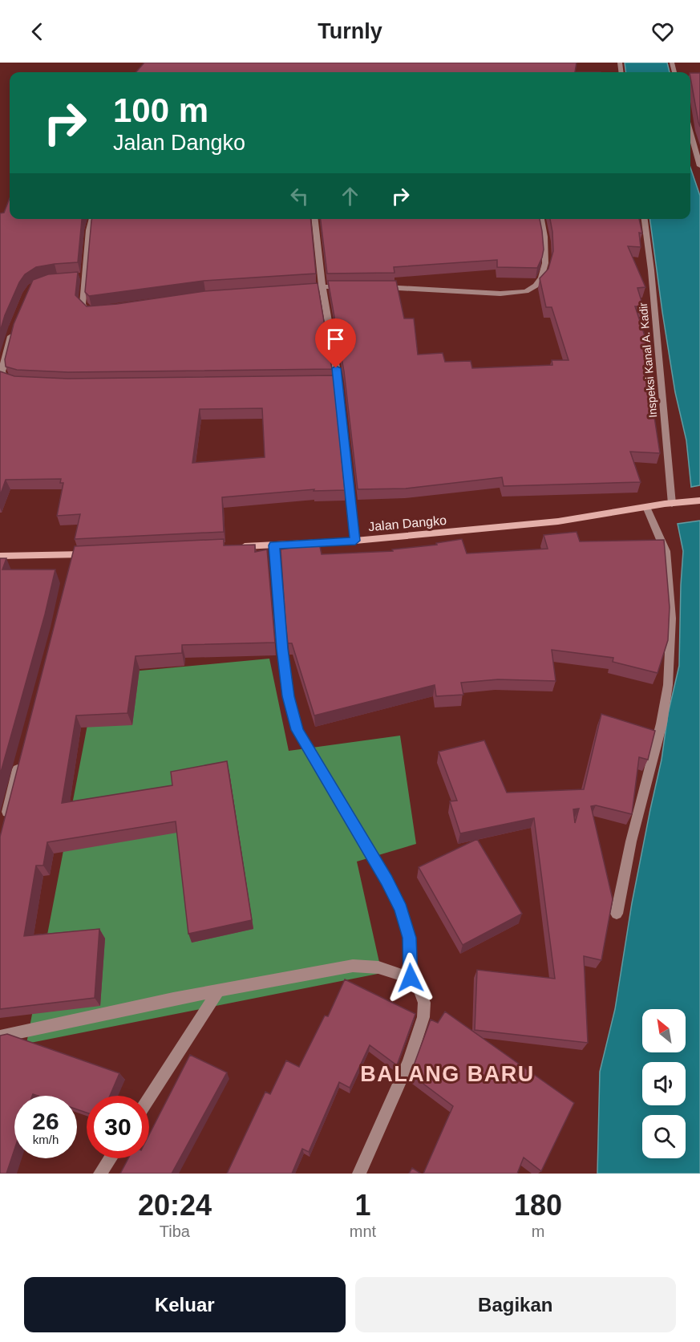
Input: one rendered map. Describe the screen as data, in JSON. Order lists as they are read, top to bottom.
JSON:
{
  "streets": {
    "main road": ["Jalan Dangko"],
    "street": ["Inspeksi Kanal A. Kadir"]
  },
  "crossings": [
    ["Inspeksi Kanal A. Kadir", "Jalan Dangko"]
  ],
  "districts": ["BALANG BARU"],
  "north": "top left",
  "page": {
    "header": "Turnly",
    "turn": ["100 m", "Jalan Dangko"],
    "speed": "26 km/h",
    "limit": "30",
    "eta": [
      "20:24",
      "Tiba",
      "1",
      "mnt",
      "180",
      "m"
    ],
    "buttons": ["Keluar", "Bagikan"]
  }
}
